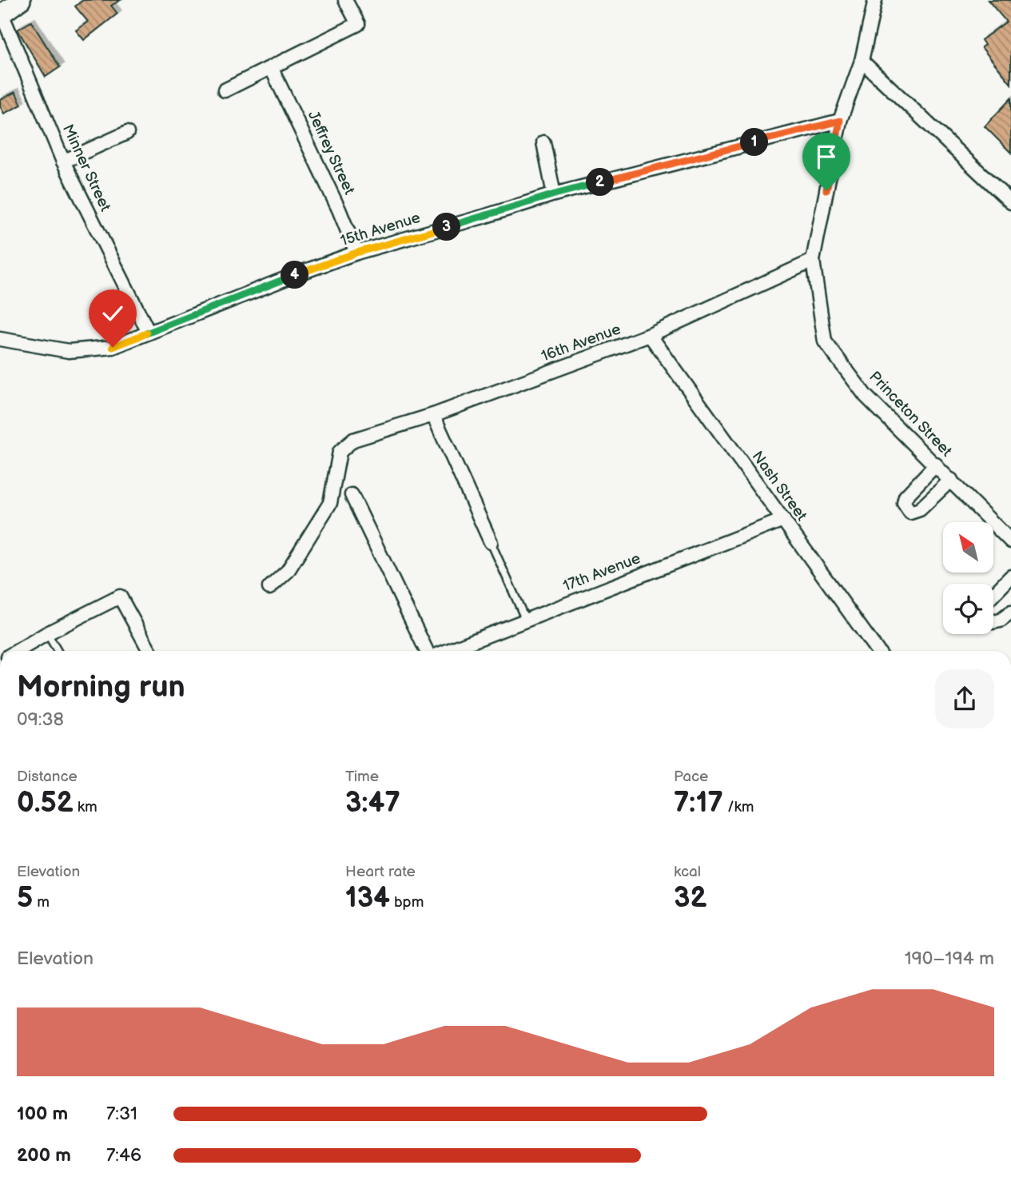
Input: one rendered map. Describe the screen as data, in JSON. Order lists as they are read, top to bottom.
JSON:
{
  "streets": {
    "street": [
      "Jeffrey Street",
      "Minner Street",
      "15th Avenue",
      "16th Avenue",
      "Princeton Street",
      "Nash Street",
      "17th Avenue"
    ]
  },
  "crossings": [
    ["Jeffrey Street", "15th Avenue"],
    ["Minner Street", "15th Avenue"],
    ["15th Avenue", "Princeton Street"],
    ["16th Avenue", "Princeton Street"],
    ["16th Avenue", "Nash Street"],
    ["Nash Street", "17th Avenue"]
  ],
  "north": "top left",
  "page": {
    "pins": [
      "1",
      "2",
      "3",
      "4"
    ],
    "heading": ["Morning run", "09:38"],
    "stats": [
      ["Distance", "0.52 km"],
      ["Time", "3:47"],
      ["Pace", "7:17 /km"],
      ["Elevation", "5 m"],
      ["Heart rate", "134 bpm"],
      ["kcal", "32"]
    ],
    "chart": ["Elevation", "190–194 m"],
    "list": [
      {
        "name": "100 m",
        "note": "7:31"
      },
      {
        "name": "200 m",
        "note": "7:46"
      }
    ]
  }
}
